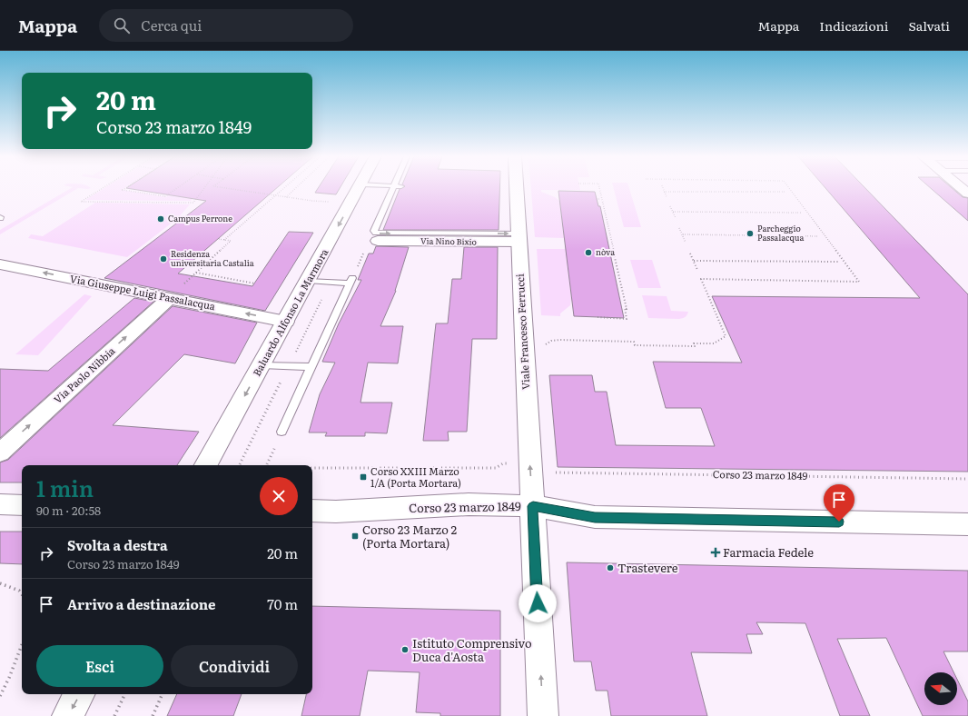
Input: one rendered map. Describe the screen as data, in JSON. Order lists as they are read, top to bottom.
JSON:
{
  "streets": {
    "street": [
      "Via Nino Bixio",
      "Via Giuseppe Luigi Passalacqua",
      "Baluardo Alfonso La Marmora",
      "Viale Francesco Ferrucci",
      "Via Paolo Nibbia",
      "Corso 23 marzo 1849"
    ]
  },
  "crossings": [
    ["Via Nino Bixio", "Viale Francesco Ferrucci"],
    ["Via Giuseppe Luigi Passalacqua", "Baluardo Alfonso La Marmora"],
    ["Via Giuseppe Luigi Passalacqua", "Via Paolo Nibbia"],
    ["Viale Francesco Ferrucci", "Corso 23 marzo 1849"]
  ],
  "one_way": [
    "Via Giuseppe Luigi Passalacqua",
    "Baluardo Alfonso La Marmora",
    "Viale Francesco Ferrucci",
    "Via Paolo Nibbia"
  ],
  "places": {
    "other": [
      "Campus Perrone",
      "Parcheggio Passalacqua",
      "nòva",
      "Residenza universitaria Castalia",
      "Trastevere",
      "Istituto Comprensivo Duca d'Aosta"
    ],
    "transit": ["Corso XXIII Marzo 1/A (Porta Mortara)", "Corso 23 Marzo 2 (Porta Mortara)"],
    "health": ["Farmacia Fedele"]
  },
  "north": "left",
  "page": {
    "header": "Mappa",
    "search": "Cerca qui",
    "nav": ["Mappa", "Indicazioni", "Salvati"],
    "turn": ["20 m", "Corso 23 marzo 1849"],
    "heading": ["1 min", "90 m · 20:58"],
    "list": [
      {
        "name": "Svolta a destra",
        "note": "Corso 23 marzo 1849",
        "value": "20 m"
      },
      {
        "name": "Arrivo a destinazione",
        "value": "70 m"
      }
    ],
    "buttons": ["Esci", "Condividi"]
  }
}
